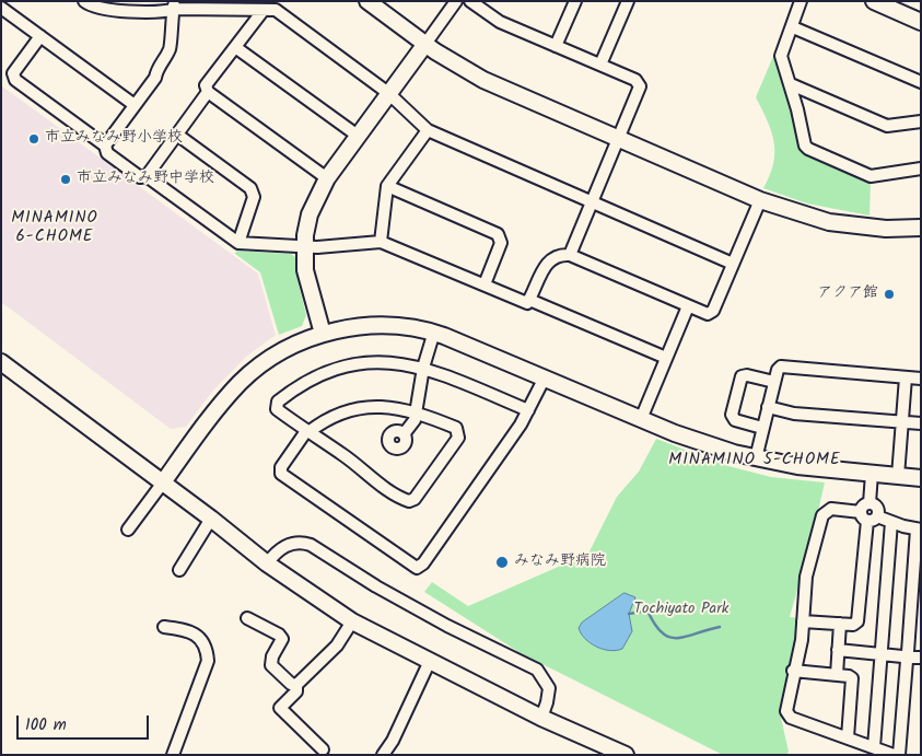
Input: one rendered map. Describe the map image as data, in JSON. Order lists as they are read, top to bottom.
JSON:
{
  "districts": ["MINAMINO 6-CHOME", "MINAMINO 5-CHOME"],
  "parks": ["Tochiyato Park"],
  "places": [
    "市立みなみ野小学校",
    "市立みなみ野中学校",
    "アクア館",
    "みなみ野病院"
  ],
  "scale_bar": "100 m"
}
